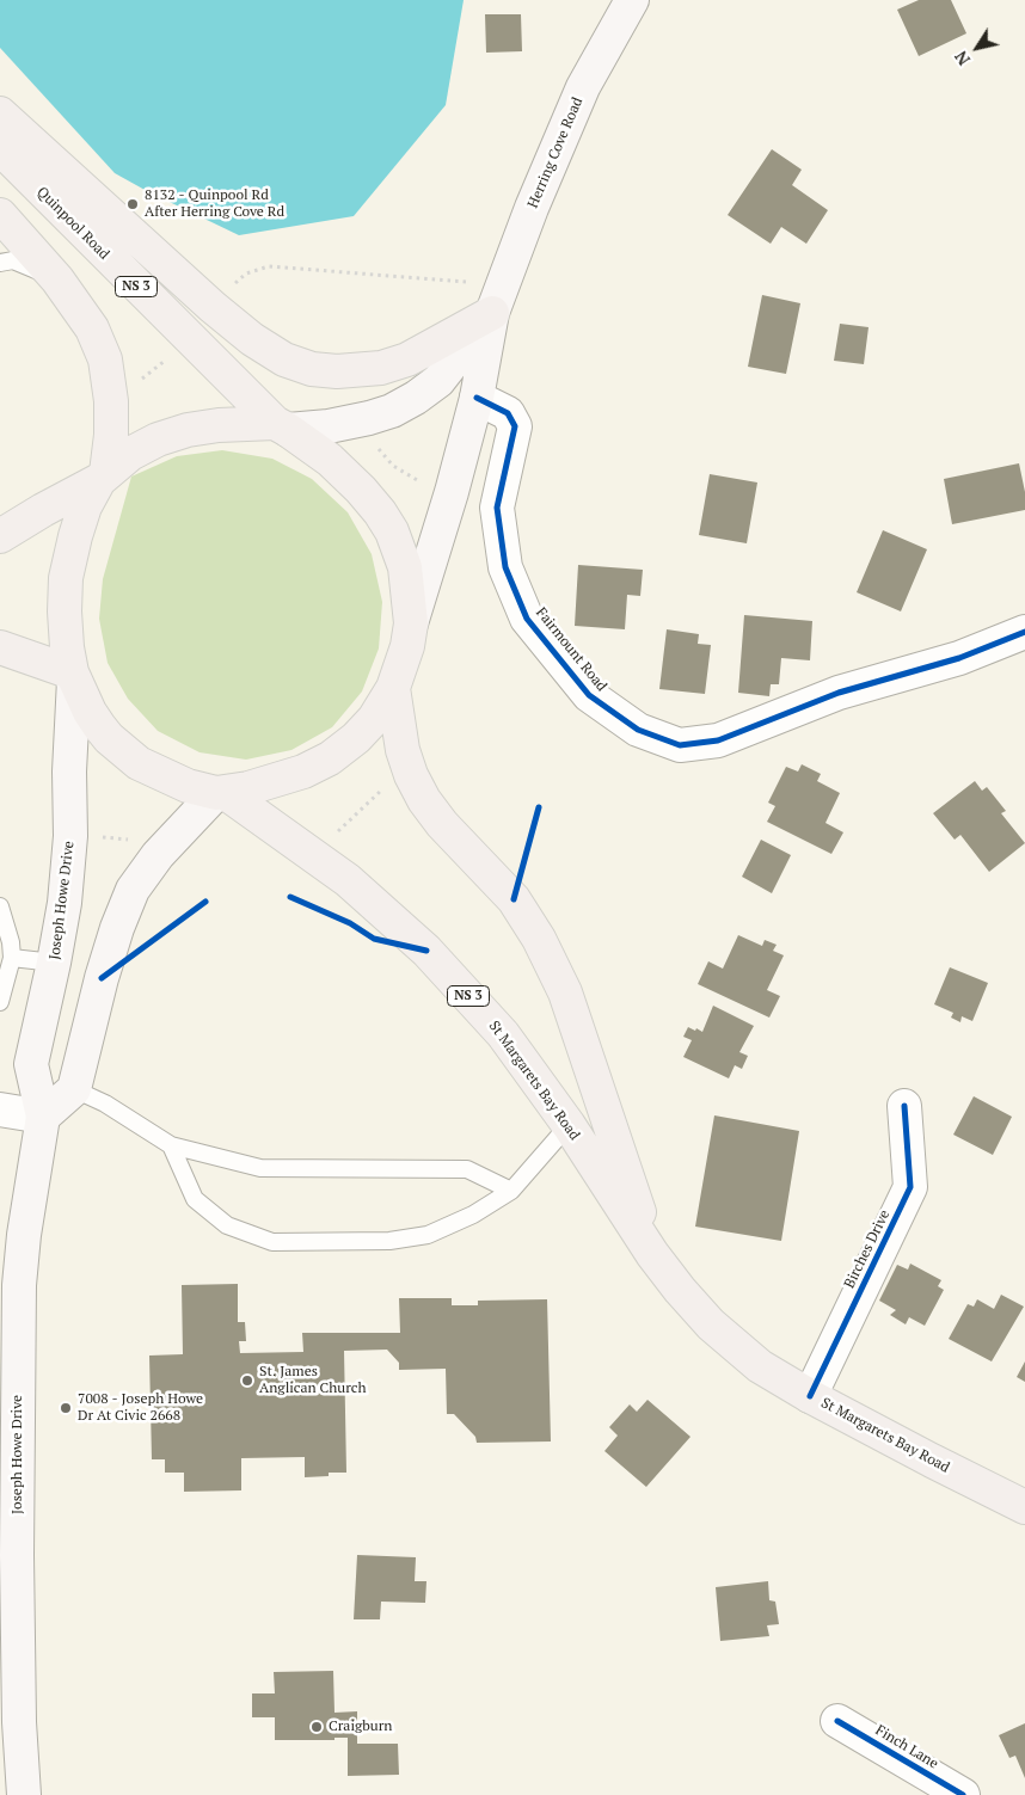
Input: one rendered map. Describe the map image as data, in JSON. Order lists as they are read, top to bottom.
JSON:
{
  "streets": {
    "main road": [
      "Herring Cove Road",
      "Quinpool Road",
      "NS 3",
      "Joseph Howe Drive",
      "St Margarets Bay Road"
    ],
    "street": ["Fairmount Road", "Birches Drive", "Finch Lane"]
  },
  "crossings": [
    ["Herring Cove Road", "Quinpool Road"],
    ["Herring Cove Road", "Fairmount Road"],
    ["Quinpool Road", "St Margarets Bay Road"],
    ["St Margarets Bay Road", "Birches Drive"]
  ],
  "places": [
    "8132 - Quinpool Rd After Herring Cove Rd",
    "St. James Anglican Church",
    "7008 - Joseph Howe Dr At Civic 2668",
    "Craigburn"
  ],
  "north": "bottom left"
}
